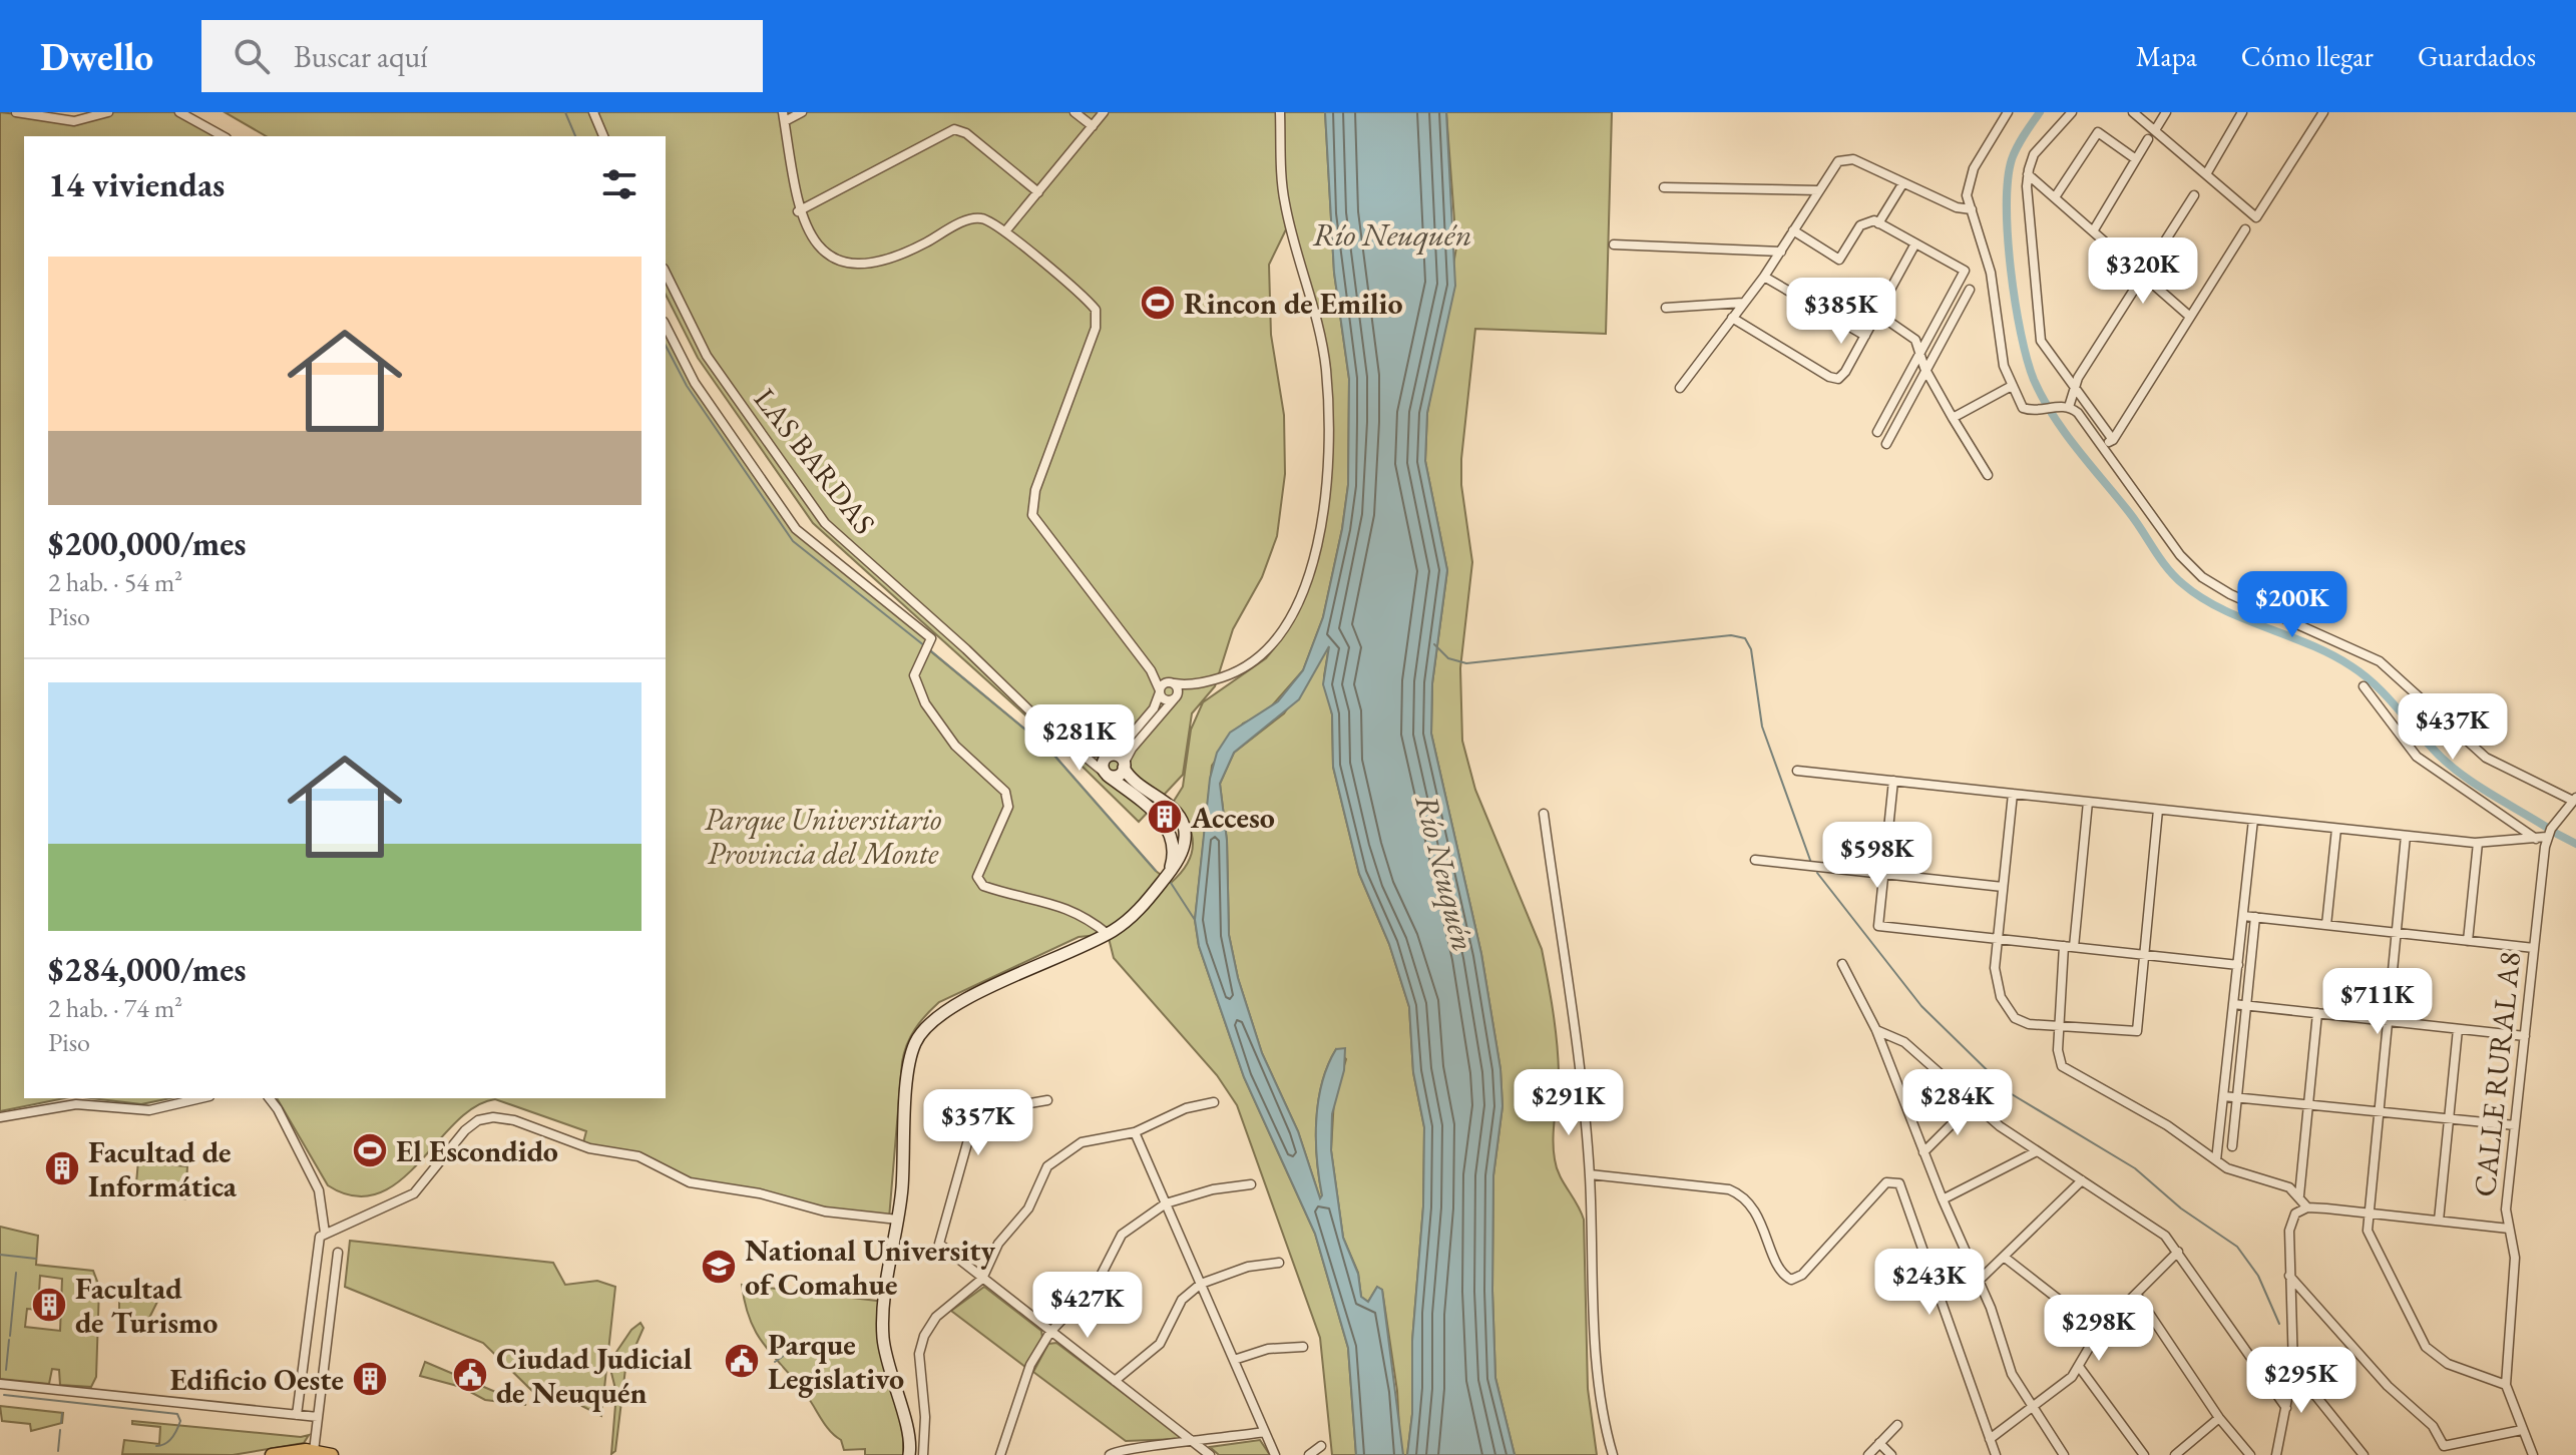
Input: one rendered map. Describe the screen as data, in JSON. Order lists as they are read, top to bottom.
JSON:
{
  "streets": {
    "street": ["LAS BARDAS", "CALLE RURAL A8"]
  },
  "water": ["Río Neuquén"],
  "parks": ["Parque Universitario Provincia del Monte"],
  "places": {
    "sports": ["Rincon de Emilio", "El Escondido"],
    "building": [
      "Acceso",
      "Facultad de Informática",
      "Facultad de Turismo",
      "Edificio Oeste"
    ],
    "school or university": ["National University of Comahue"],
    "public building": ["Parque Legislativo", "Ciudad Judicial de Neuquén"]
  },
  "page": {
    "header": "Dwello",
    "search": "Buscar aquí",
    "nav": ["Mapa", "Cómo llegar", "Guardados"],
    "heading": "14 viviendas",
    "list": [
      {
        "name": "$200,000/mes",
        "note": "2 hab. · 54 m² · Piso"
      },
      {
        "name": "$284,000/mes",
        "note": "2 hab. · 74 m² · Piso"
      }
    ],
    "price": [
      "$320K",
      "$385K",
      "$200K",
      "$437K",
      "$281K",
      "$598K",
      "$711K",
      "$291K",
      "$284K",
      "$357K",
      "$243K",
      "$427K",
      "$298K",
      "$295K"
    ]
  }
}
